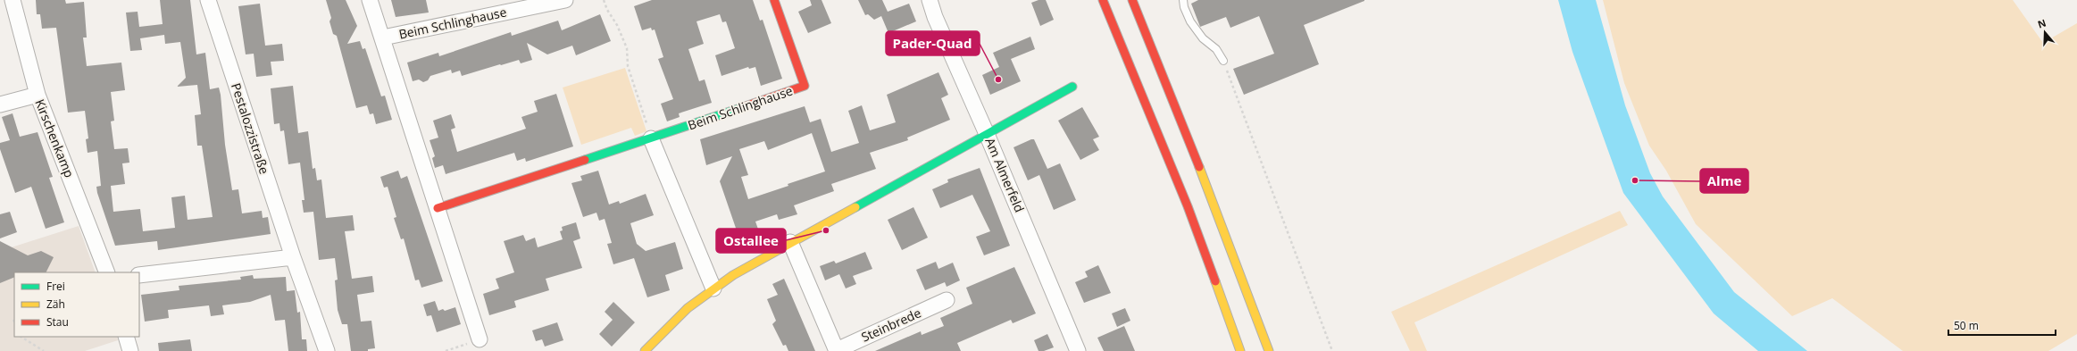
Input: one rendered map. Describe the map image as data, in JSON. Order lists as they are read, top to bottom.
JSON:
{
  "streets": {
    "main road": ["Beim Schlinghause"],
    "street": [
      "Pestalozzistraße",
      "Kirschenkamp",
      "Am Almerfeld",
      "Steinbrede"
    ]
  },
  "places": ["Pader-Quad", "Alme", "Ostallee"],
  "legend": ["Frei", "Zäh", "Stau"],
  "scale_bar": "50 m",
  "north": "top"
}
